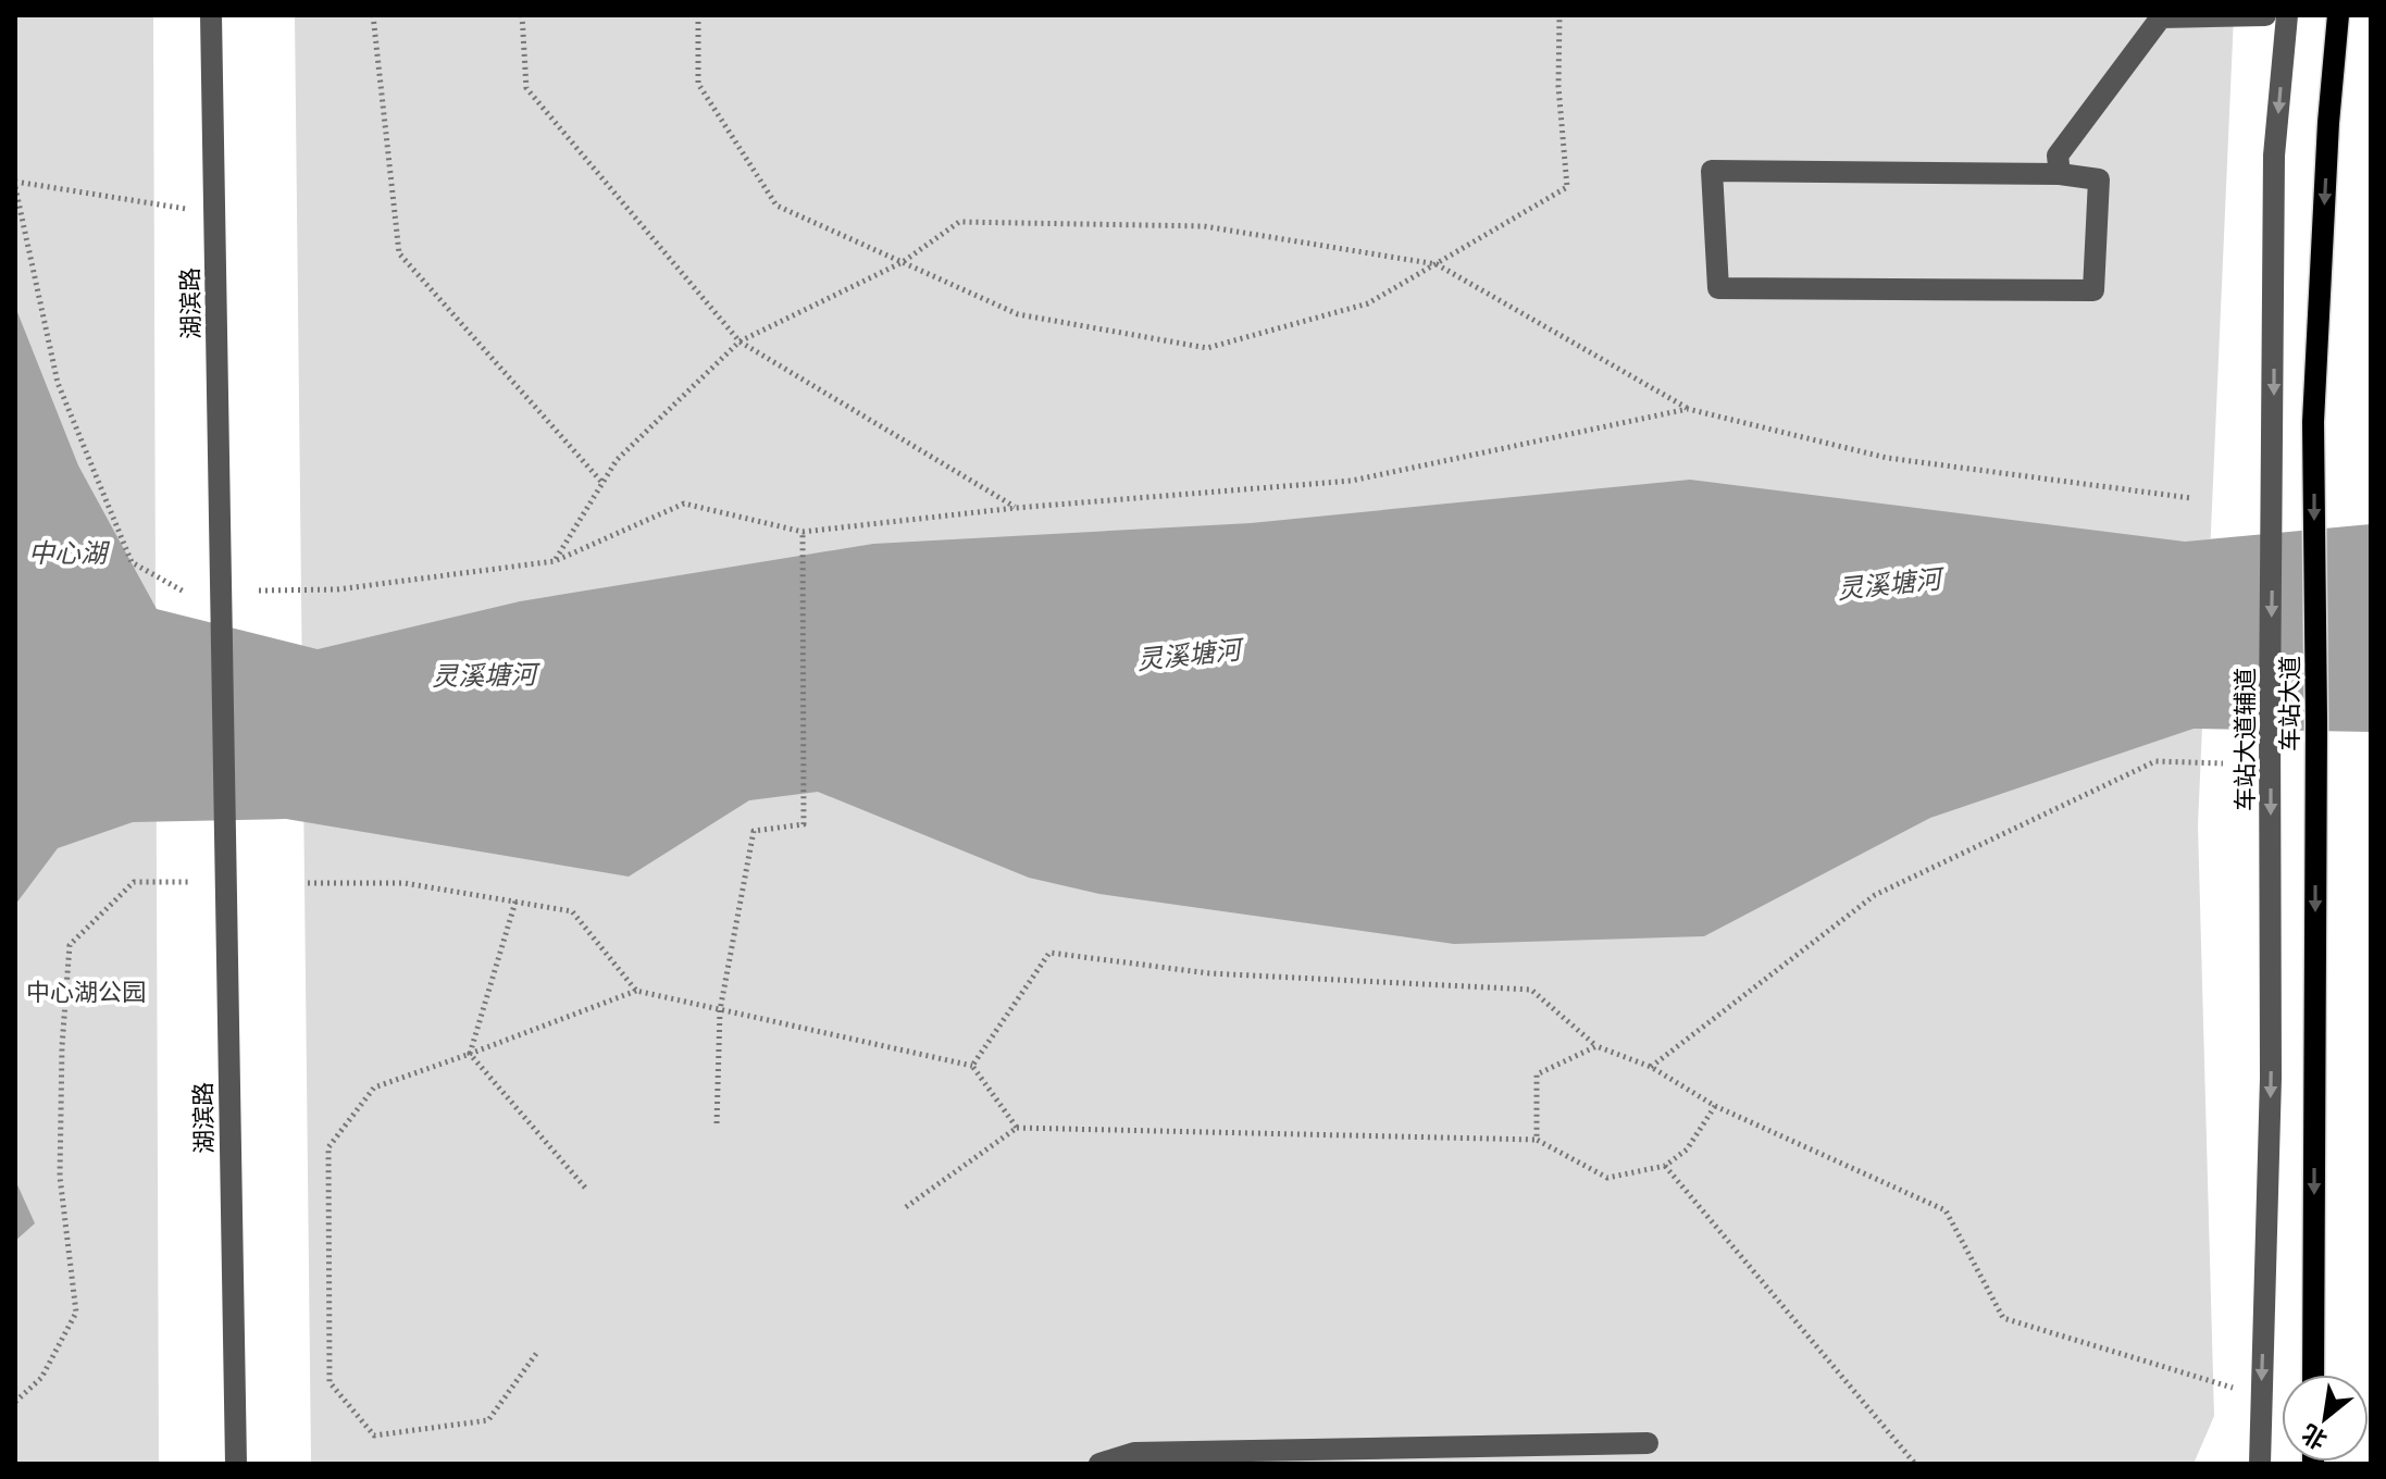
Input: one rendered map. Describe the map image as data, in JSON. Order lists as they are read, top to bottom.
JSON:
{
  "streets": {
    "main road": ["车站大道"],
    "street": ["湖滨路", "车站大道辅道"]
  },
  "one_way": ["车站大道", "车站大道辅道"],
  "water": ["中心湖", "灵溪塘河"],
  "parks": ["中心湖公园"],
  "north": "bottom left"
}
